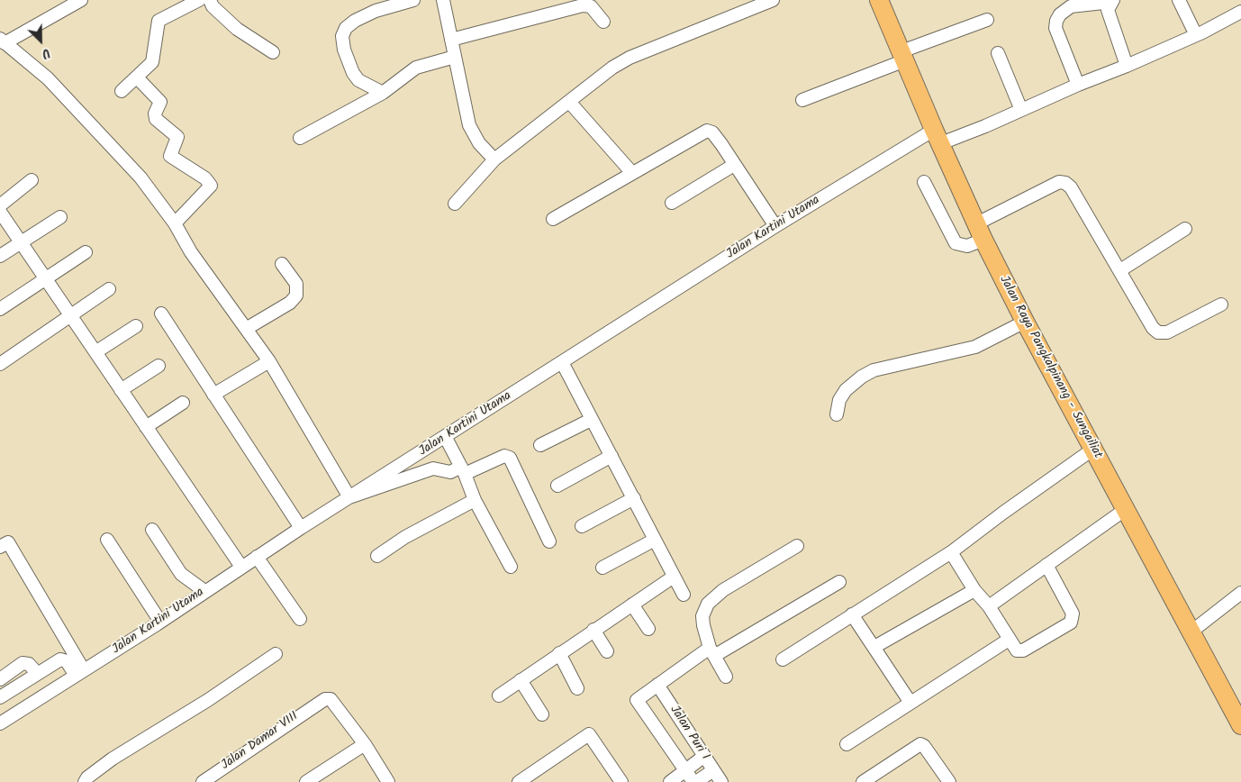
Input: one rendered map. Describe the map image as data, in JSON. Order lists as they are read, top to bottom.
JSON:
{
  "streets": {
    "highway": ["Jalan Raya Pangkalpinang - Sungailiat"],
    "street": ["Jalan Kartini Utama", "Jalan Puri I", "Jalan Damar VIII"]
  },
  "crossings": [
    ["Jalan Kartini Utama", "Jalan Raya Pangkalpinang - Sungailiat"]
  ],
  "north": "bottom right"
}
